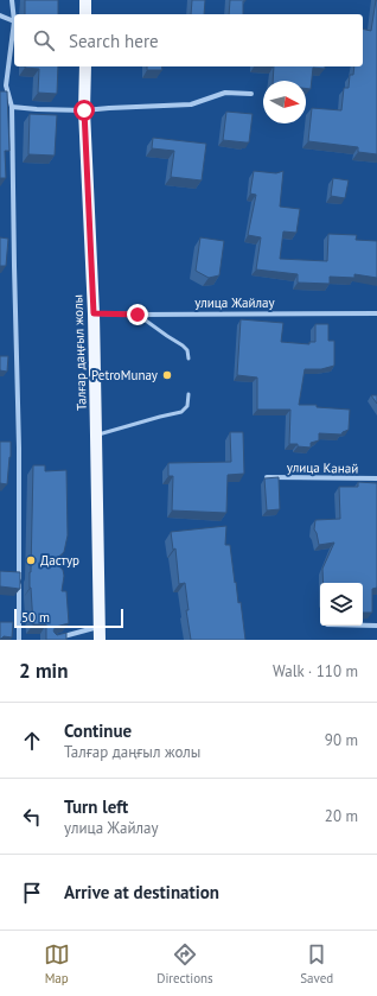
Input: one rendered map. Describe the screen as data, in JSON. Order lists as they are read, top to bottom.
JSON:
{
  "streets": {
    "main road": ["Талғар даңғыл жолы"],
    "street": ["улица Жайлау", "улица Канай"]
  },
  "crossings": [
    ["улица Жайлау", "Талғар даңғыл жолы"]
  ],
  "places": ["PetroMunay", "Дастур"],
  "scale_bar": "50 m",
  "north": "right",
  "page": {
    "search": "Search here",
    "scale": "50 m",
    "heading": ["2 min", "Walk · 110 m"],
    "list": [
      ["Continue", "Талғар даңғыл жолы", "90 m"],
      ["Turn left", "улица Жайлау", "20 m"],
      "Arrive at destination"
    ],
    "nav": ["Map", "Directions", "Saved"]
  }
}
